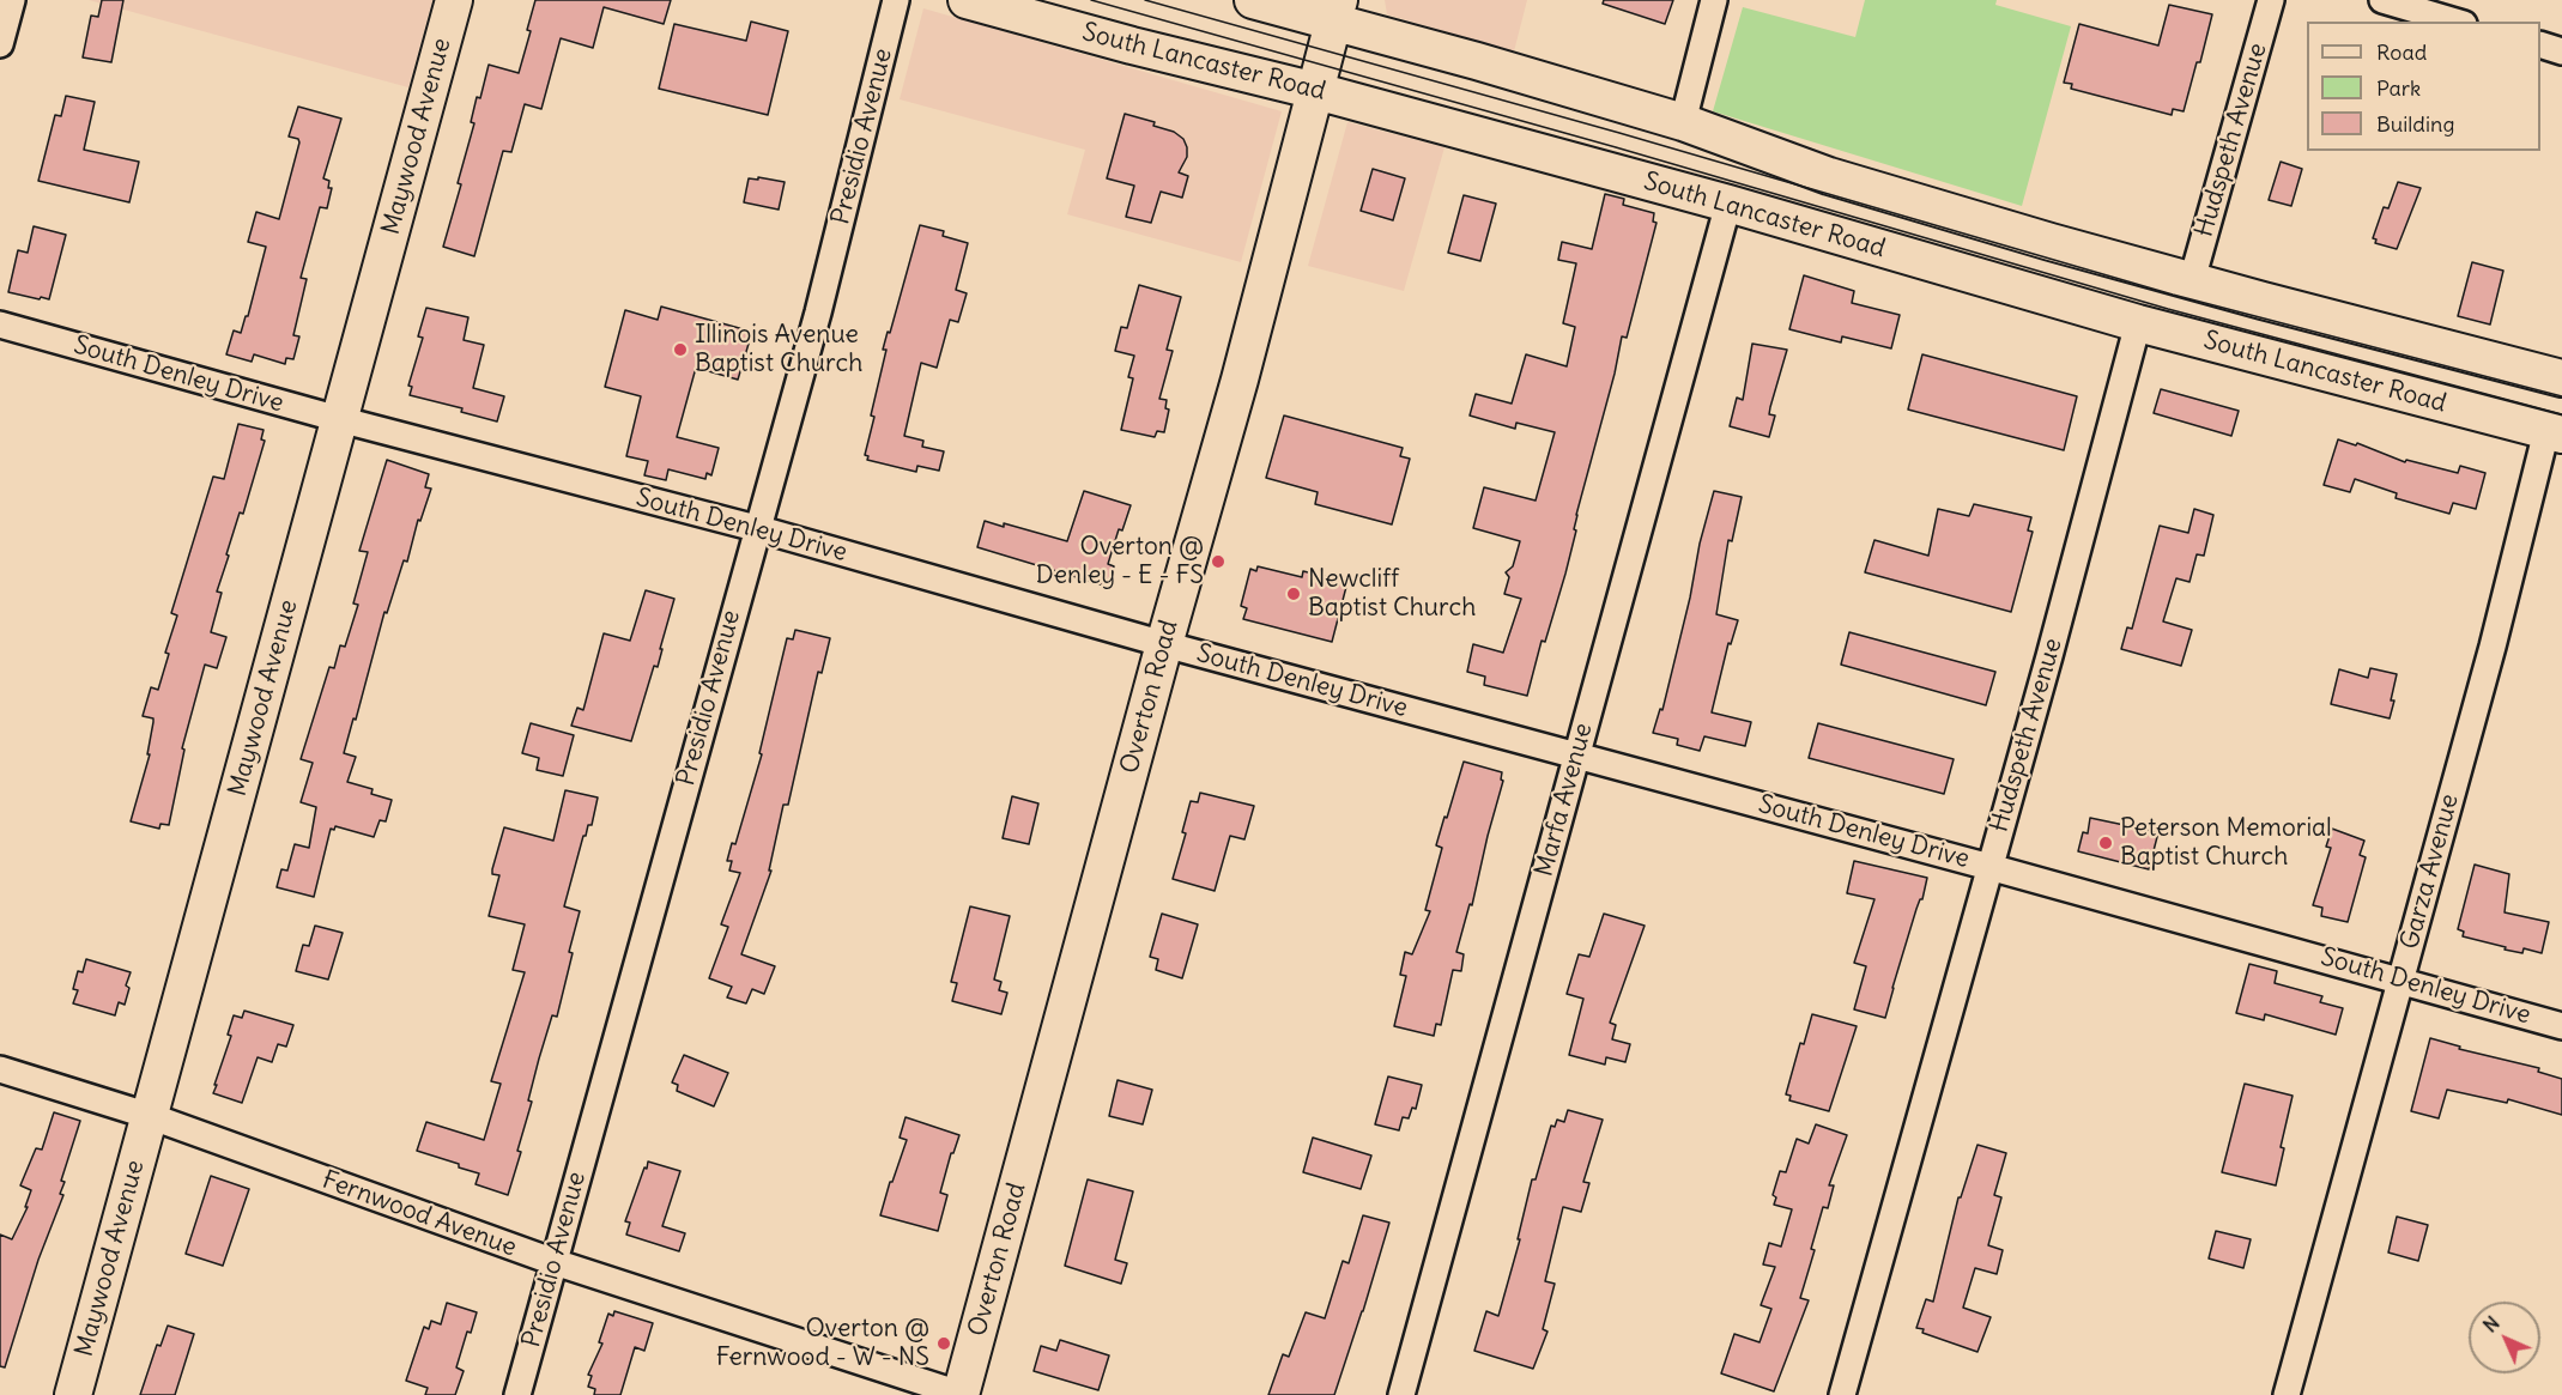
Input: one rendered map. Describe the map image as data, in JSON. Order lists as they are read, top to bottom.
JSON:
{
  "streets": {
    "main road": ["South Lancaster Road", "Maywood Avenue", "Overton Road"],
    "street": [
      "Presidio Avenue",
      "Hudspeth Avenue",
      "South Denley Drive",
      "Marfa Avenue",
      "Garza Avenue",
      "Fernwood Avenue"
    ]
  },
  "crossings": [
    ["South Lancaster Road", "Hudspeth Avenue"],
    ["South Lancaster Road", "Overton Road"],
    ["South Lancaster Road", "Marfa Avenue"],
    ["South Lancaster Road", "Garza Avenue"],
    ["Maywood Avenue", "South Denley Drive"],
    ["Maywood Avenue", "Fernwood Avenue"],
    ["Presidio Avenue", "South Denley Drive"],
    ["Presidio Avenue", "Fernwood Avenue"],
    ["Hudspeth Avenue", "South Denley Drive"],
    ["South Denley Drive", "Overton Road"],
    ["South Denley Drive", "Marfa Avenue"],
    ["South Denley Drive", "Garza Avenue"],
    ["Overton Road", "Fernwood Avenue"]
  ],
  "places": [
    "Illinois Avenue Baptist Church",
    "Overton @ Denley - E - FS",
    "Newcliff Baptist Church",
    "Peterson Memorial Baptist Church",
    "Overton @ Fernwood - W - NS"
  ],
  "legend": ["Road", "Park", "Building"],
  "north": "top left"
}
